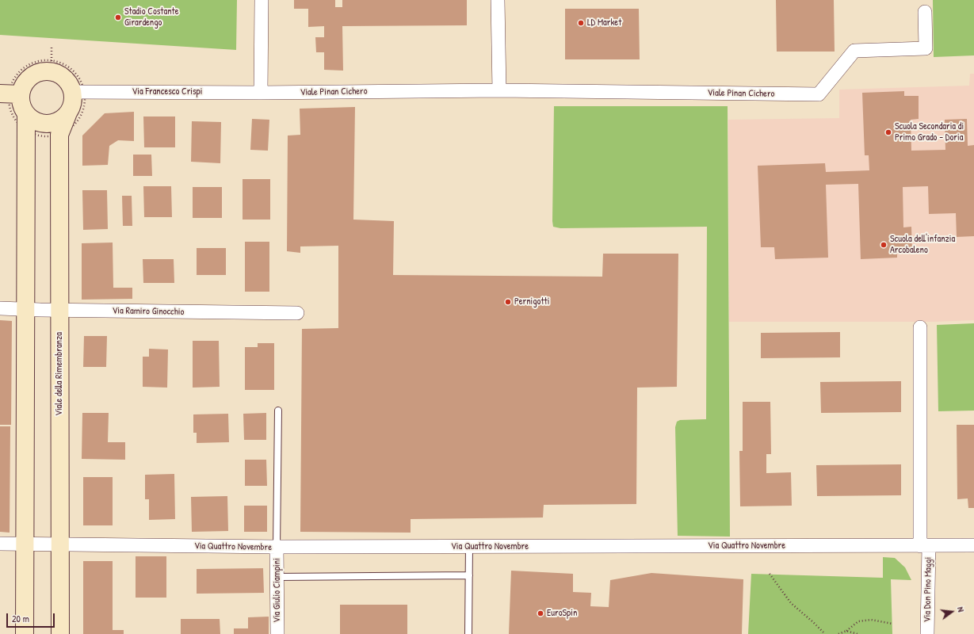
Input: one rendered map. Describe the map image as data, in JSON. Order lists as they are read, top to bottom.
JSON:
{
  "streets": {
    "street": [
      "Via Francesco Crispi",
      "Viale Pinan Cichero",
      "Via Ramiro Ginocchio",
      "Viale della Rimembranza",
      "Via Quattro Novembre",
      "Via Don Pino Maggi",
      "Via Giulio Ciampini"
    ]
  },
  "crossings": [
    ["Via Francesco Crispi", "Viale Pinan Cichero"],
    ["Via Francesco Crispi", "Viale della Rimembranza"],
    ["Via Ramiro Ginocchio", "Viale della Rimembranza"],
    ["Viale della Rimembranza", "Via Quattro Novembre"],
    ["Via Quattro Novembre", "Via Don Pino Maggi"],
    ["Via Quattro Novembre", "Via Giulio Ciampini"]
  ],
  "places": [
    "Stadio Costante Girardengo",
    "LD Market",
    "Scuola Secondaria di Primo Grado - Doria",
    "Scuola dell'infanzia Arcobaleno",
    "Pernigotti",
    "EuroSpin"
  ],
  "scale_bar": "20 m",
  "north": "right"
}
